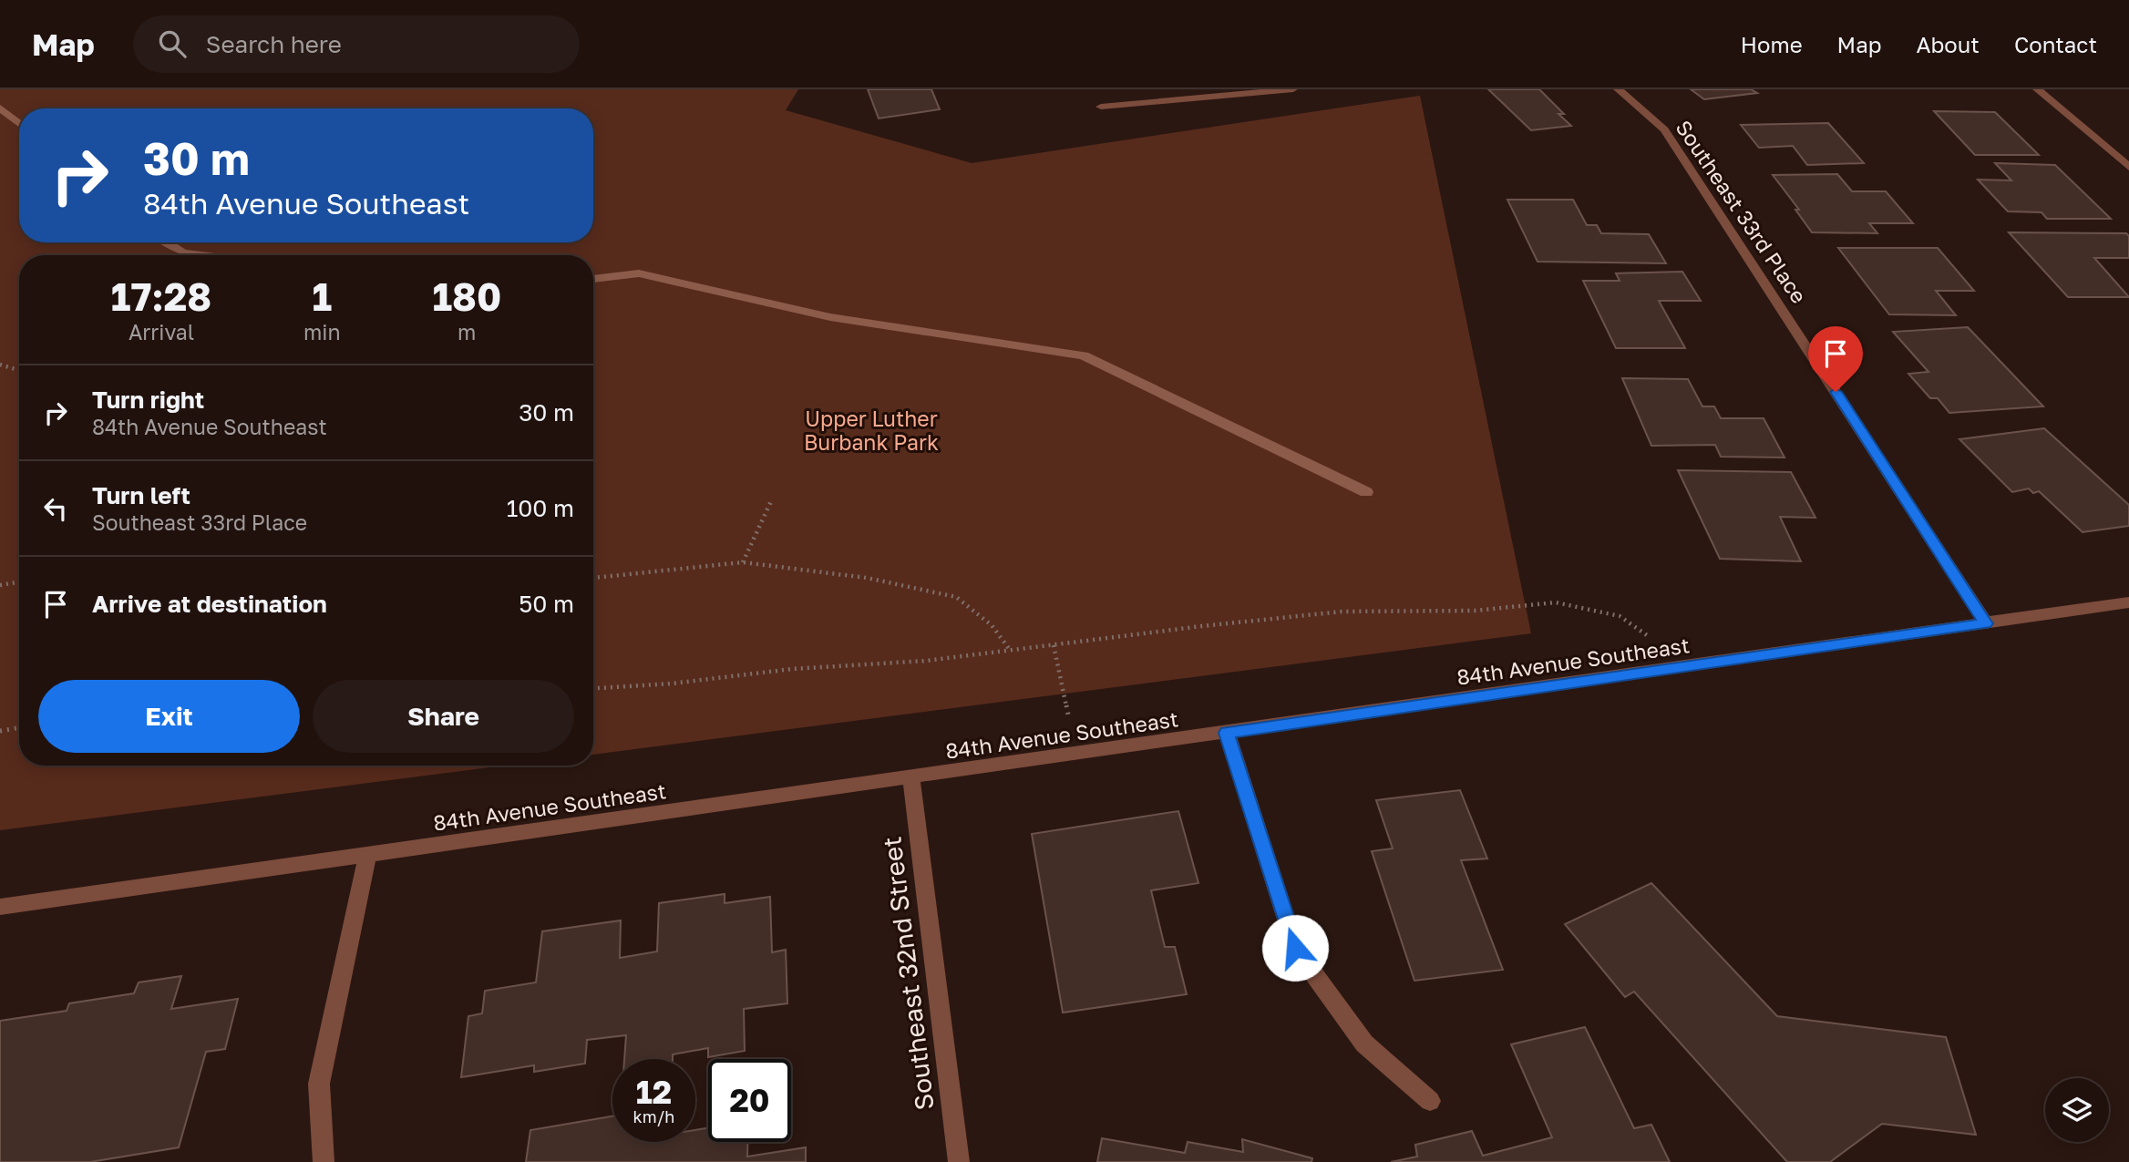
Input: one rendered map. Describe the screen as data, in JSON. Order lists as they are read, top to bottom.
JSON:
{
  "streets": {
    "street": ["Southeast 33rd Place", "84th Avenue Southeast", "Southeast 32nd Street"]
  },
  "crossings": [
    ["Southeast 33rd Place", "84th Avenue Southeast"],
    ["84th Avenue Southeast", "Southeast 32nd Street"]
  ],
  "parks": ["Upper Luther Burbank Park"],
  "page": {
    "header": "Map",
    "search": "Search here",
    "nav": [
      "Home",
      "Map",
      "About",
      "Contact"
    ],
    "turn": ["30 m", "84th Avenue Southeast"],
    "eta": [
      "17:28",
      "Arrival",
      "1",
      "min",
      "180",
      "m"
    ],
    "list": [
      {
        "name": "Turn right",
        "note": "84th Avenue Southeast",
        "value": "30 m"
      },
      {
        "name": "Turn left",
        "note": "Southeast 33rd Place",
        "value": "100 m"
      },
      {
        "name": "Arrive at destination",
        "value": "50 m"
      }
    ],
    "buttons": ["Exit", "Share"],
    "speed": "12 km/h",
    "limit": "20"
  }
}
